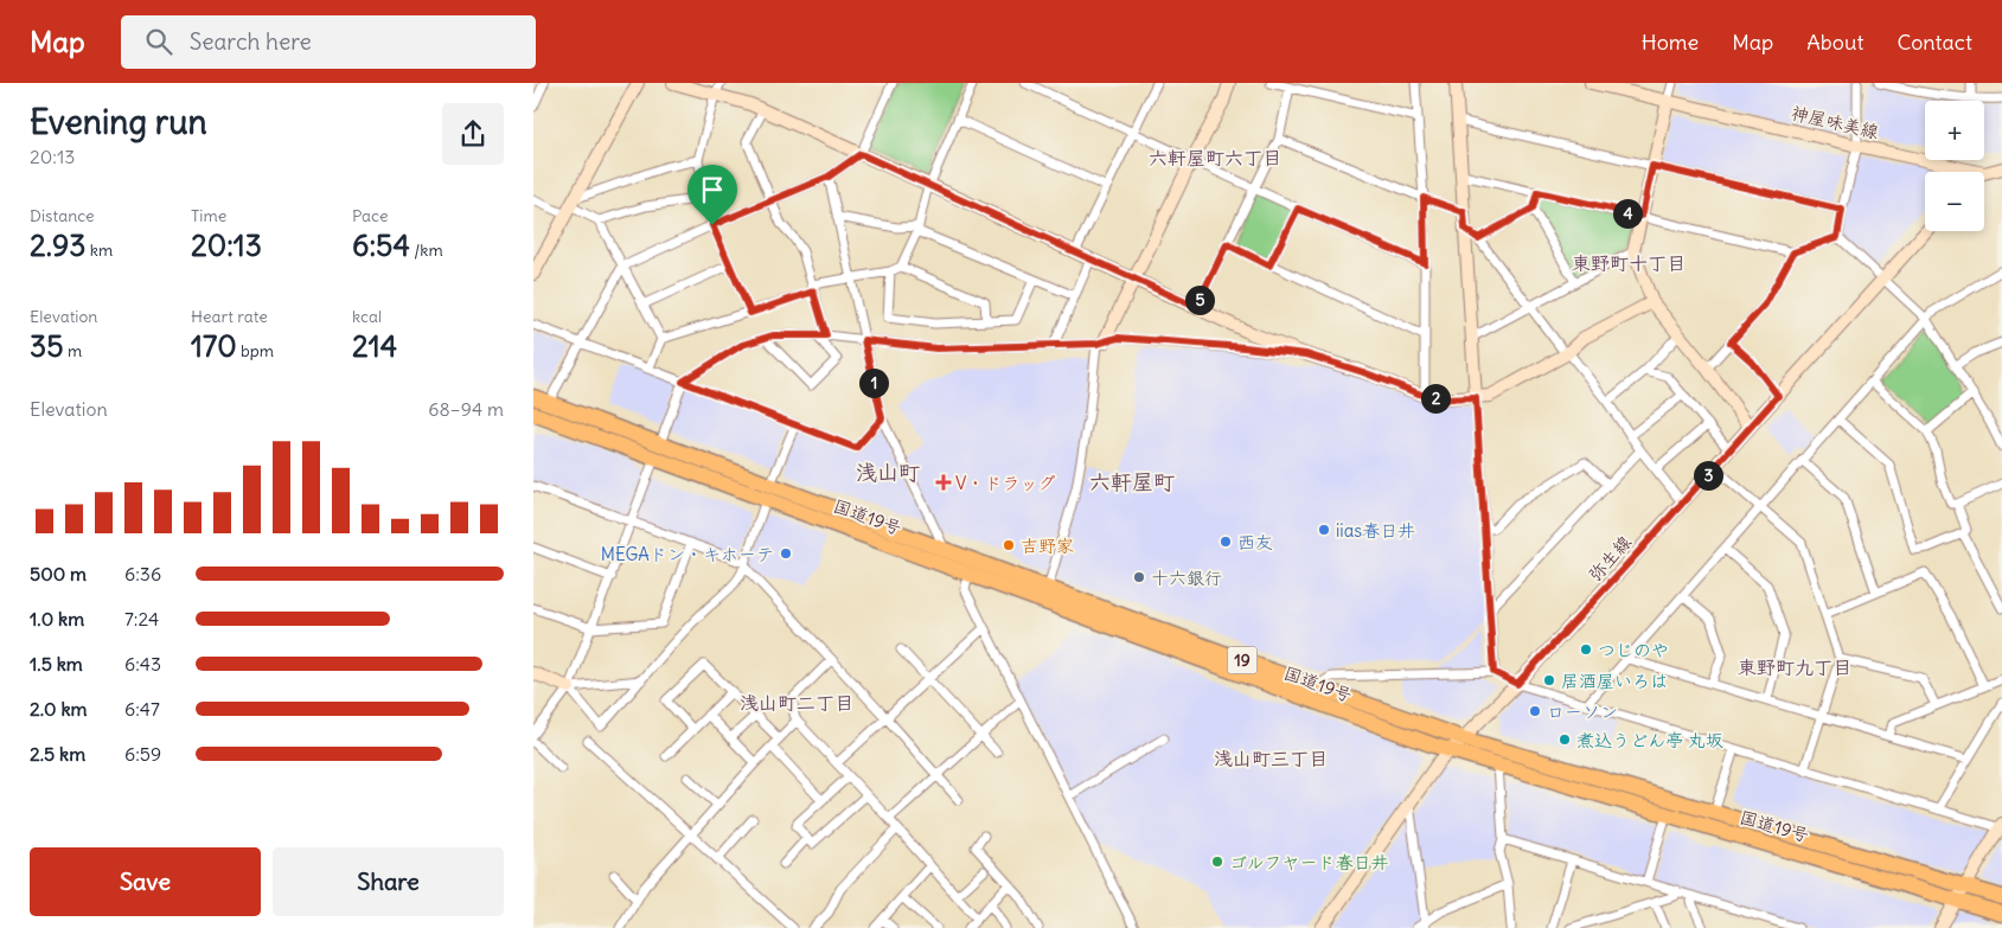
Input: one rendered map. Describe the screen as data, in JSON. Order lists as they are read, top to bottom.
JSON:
{
  "streets": {
    "highway": ["国道19号", "19"],
    "street": ["神屋味美線", "弥生線"]
  },
  "crossings": [
    ["国道19号", "弥生線"]
  ],
  "districts": [
    "六軒屋町六丁目",
    "東野町十丁目",
    "浅山町",
    "六軒屋町",
    "東野町九丁目",
    "浅山町二丁目",
    "浅山町三丁目"
  ],
  "places": {
    "health": ["V・ドラッグ"],
    "other": [
      "iias春日井",
      "西友",
      "吉野家",
      "MEGAドン・キホーテ",
      "十六銀行",
      "つじのや",
      "居酒屋いろは",
      "ローソン",
      "煮込うどん亭 丸坂",
      "ゴルフヤード春日井"
    ]
  },
  "page": {
    "header": "Map",
    "search": "Search here",
    "nav": [
      "Home",
      "Map",
      "About",
      "Contact"
    ],
    "heading": ["Evening run", "20:13"],
    "map_buttons": ["+", "−"],
    "stats": [
      ["Distance", "2.93 km"],
      ["Time", "20:13"],
      ["Pace", "6:54 /km"],
      ["Elevation", "35 m"],
      ["Heart rate", "170 bpm"],
      ["kcal", "214"]
    ],
    "pins": [
      "4",
      "5",
      "1",
      "2",
      "3"
    ],
    "chart": ["Elevation", "68–94 m"],
    "list": [
      {
        "name": "500 m",
        "note": "6:36"
      },
      {
        "name": "1.0 km",
        "note": "7:24"
      },
      {
        "name": "1.5 km",
        "note": "6:43"
      },
      {
        "name": "2.0 km",
        "note": "6:47"
      },
      {
        "name": "2.5 km",
        "note": "6:59"
      }
    ],
    "buttons": ["Save", "Share"]
  }
}
